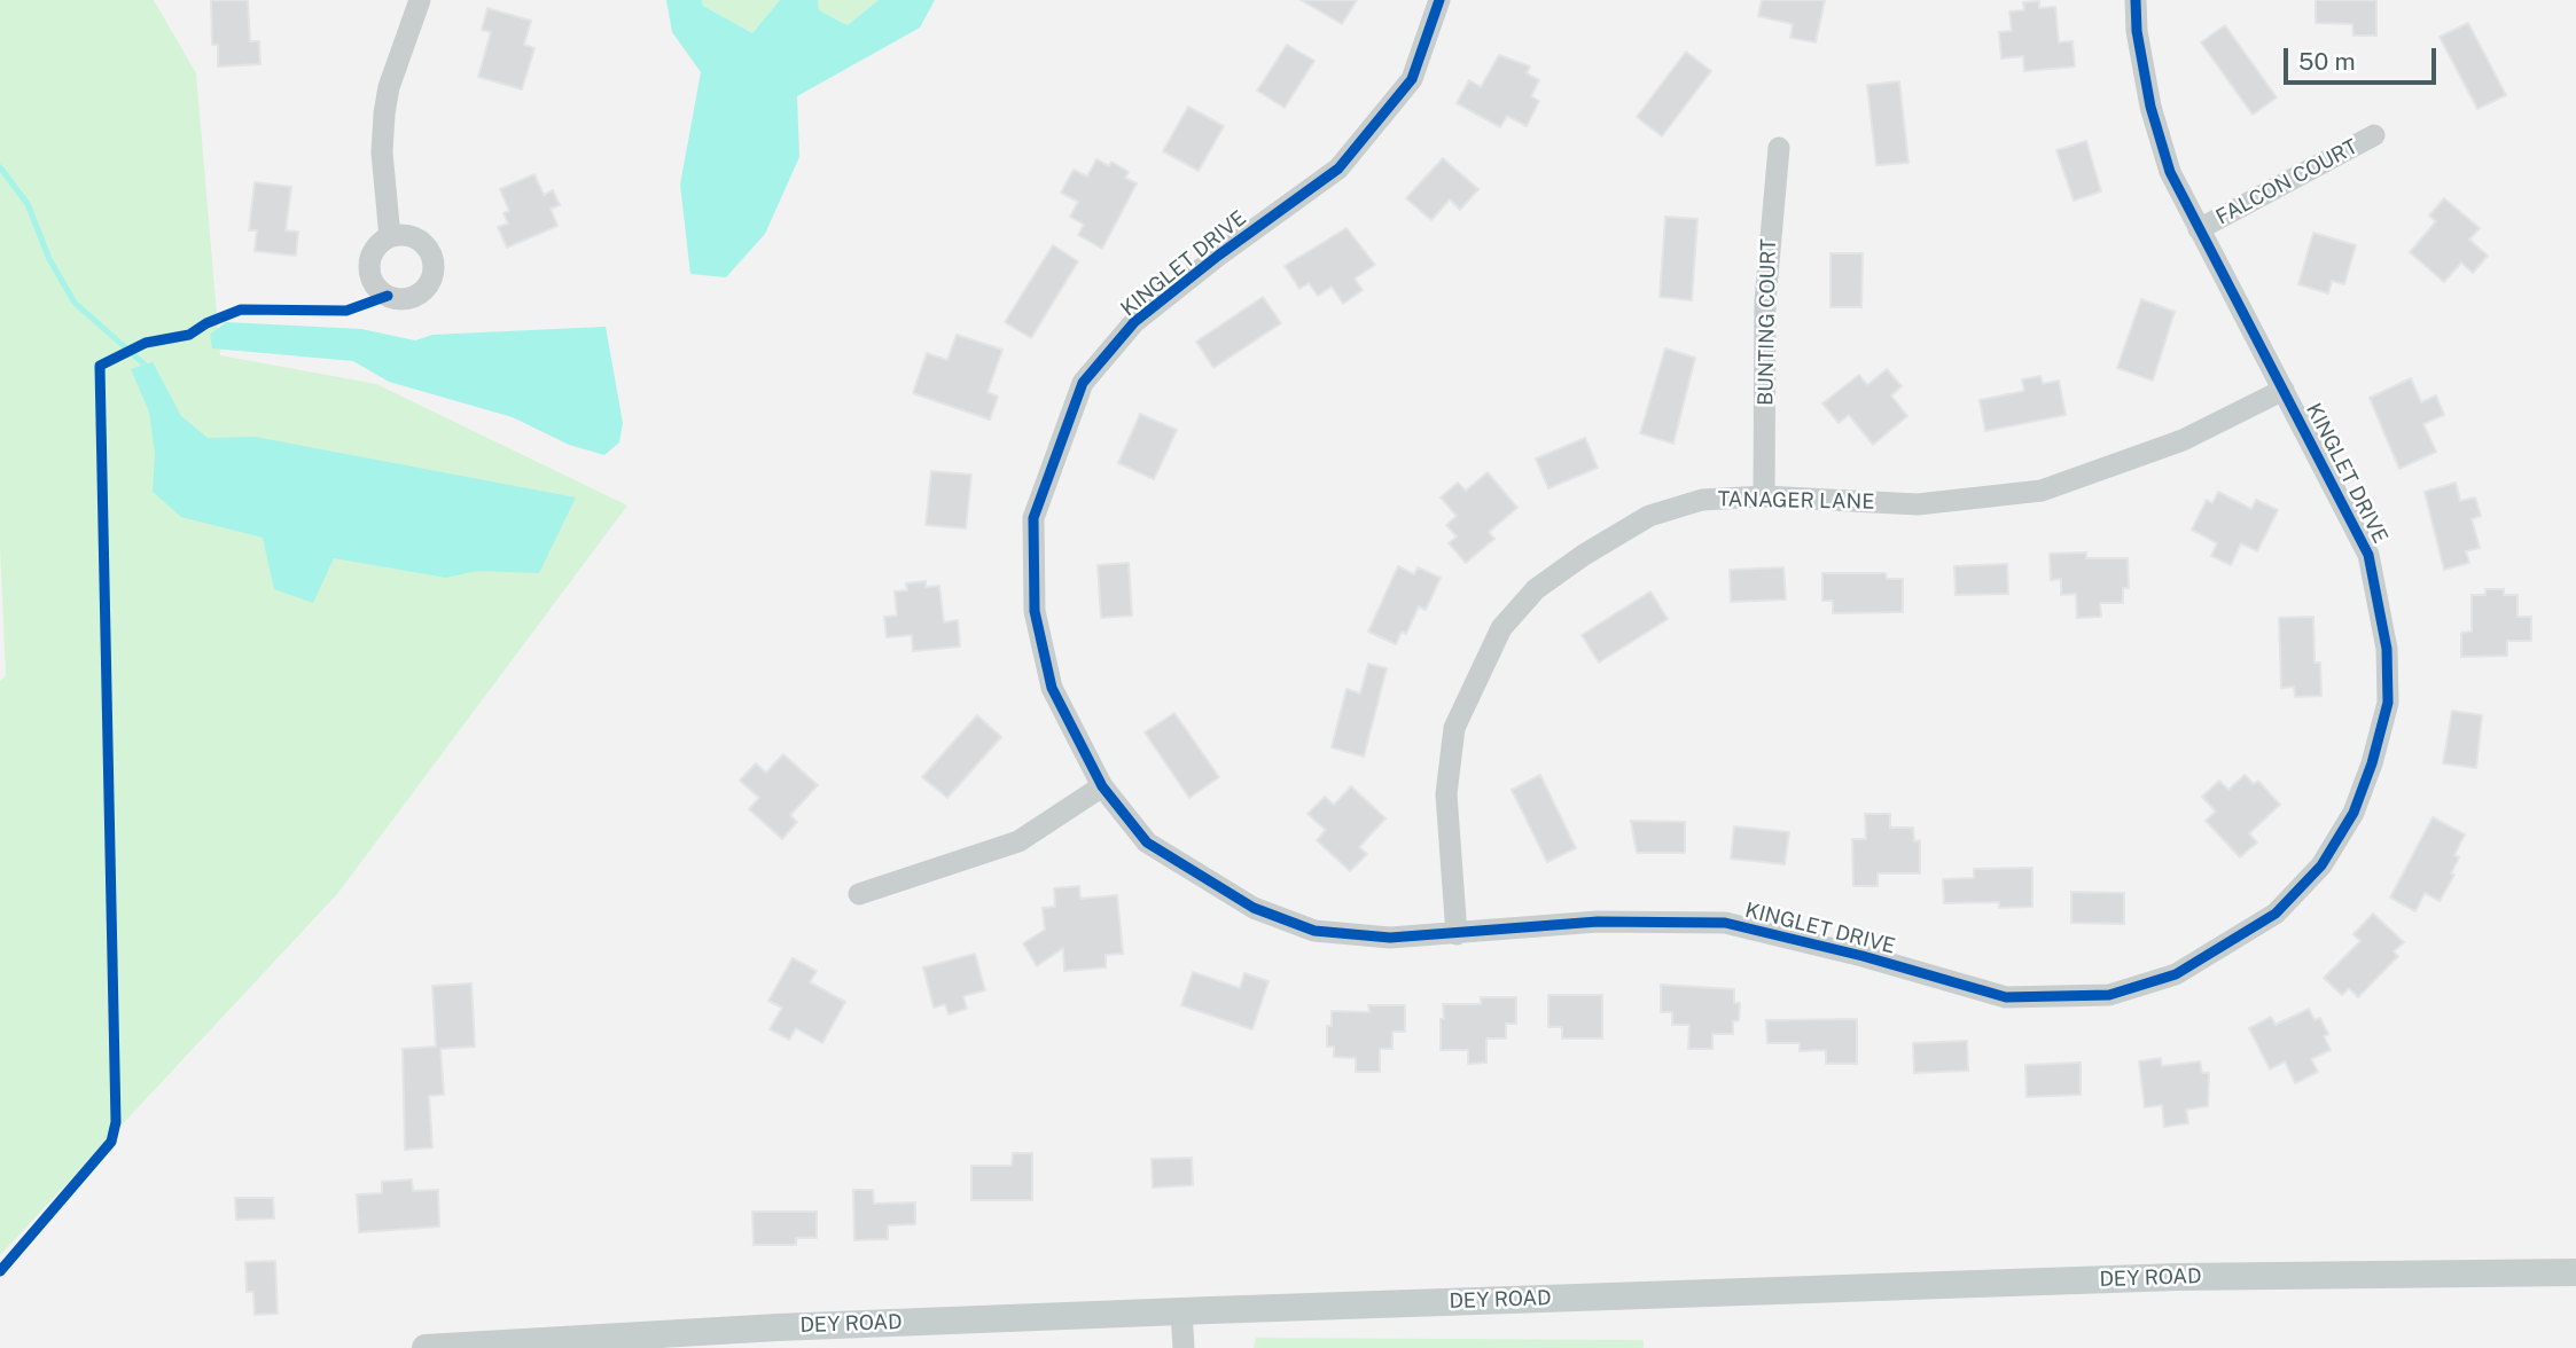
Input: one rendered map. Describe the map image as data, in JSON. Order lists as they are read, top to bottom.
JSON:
{
  "streets": {
    "main road": ["DEY ROAD"],
    "street": [
      "FALCON COURT",
      "KINGLET DRIVE",
      "BUNTING COURT",
      "TANAGER LANE"
    ]
  },
  "crossings": [
    ["FALCON COURT", "KINGLET DRIVE"],
    ["KINGLET DRIVE", "TANAGER LANE"],
    ["BUNTING COURT", "TANAGER LANE"]
  ],
  "scale_bar": "50 m"
}
